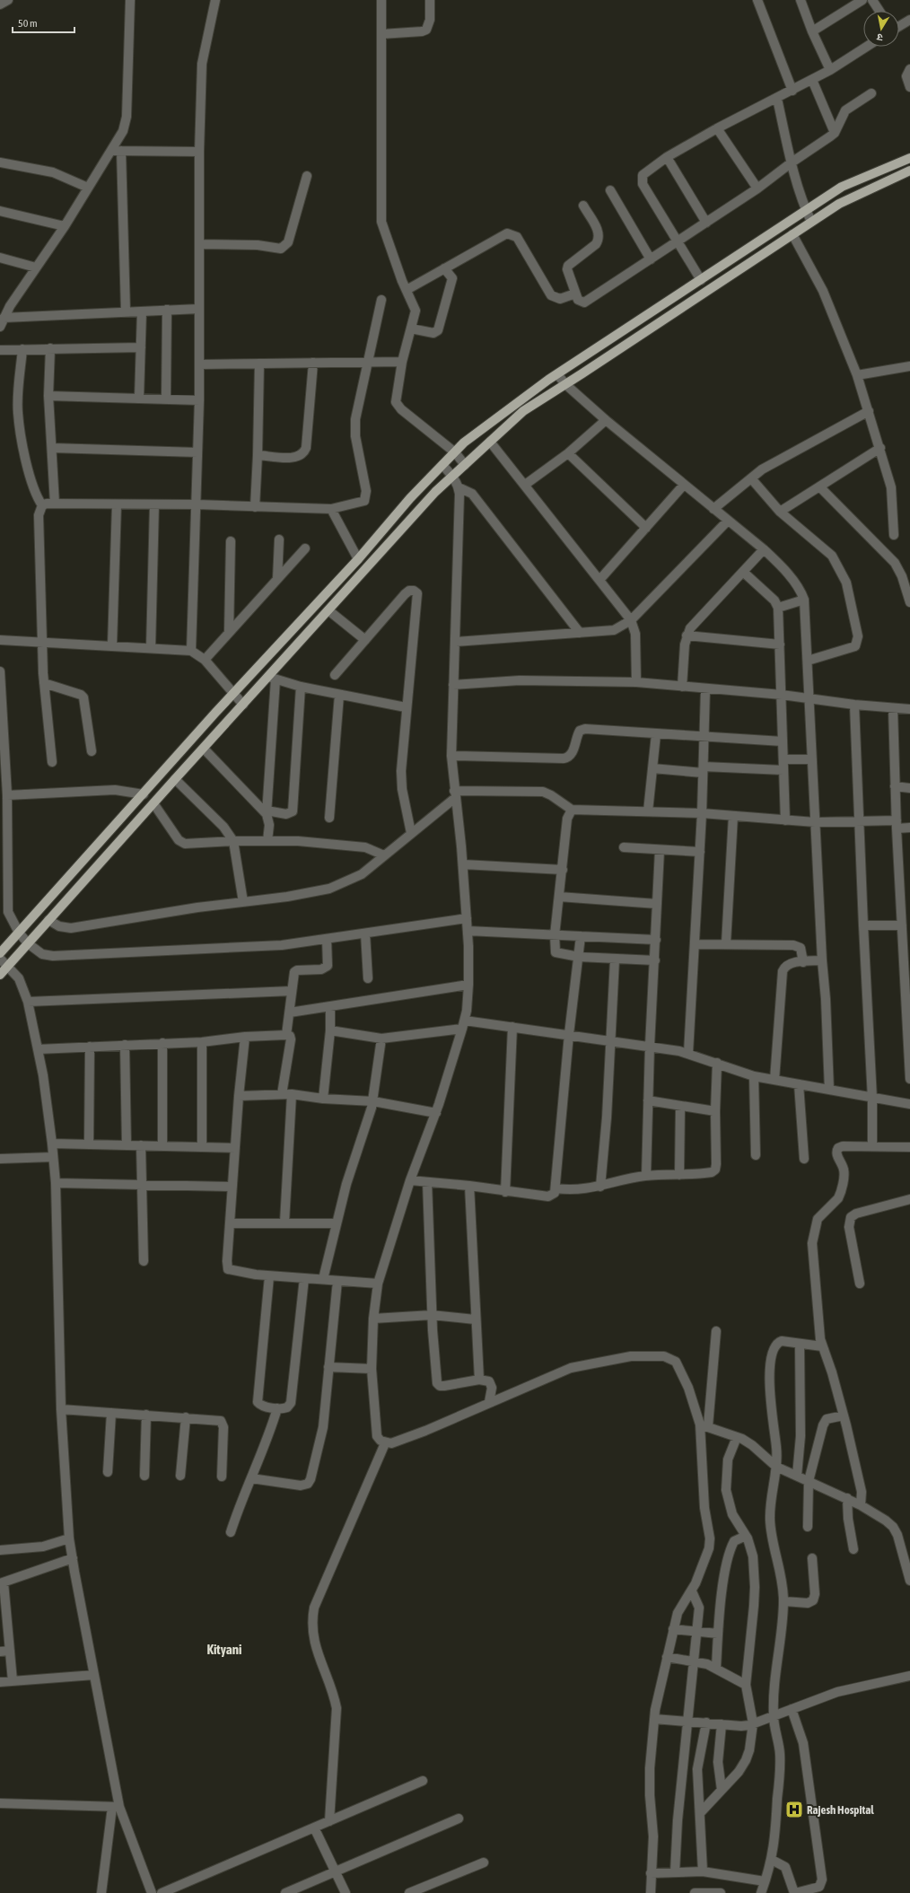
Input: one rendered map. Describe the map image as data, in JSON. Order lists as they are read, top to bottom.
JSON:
{
  "districts": ["Kityani"],
  "places": {
    "hospital": ["Rajesh Hospital"]
  },
  "scale_bar": "50 m",
  "north": "bottom"
}
